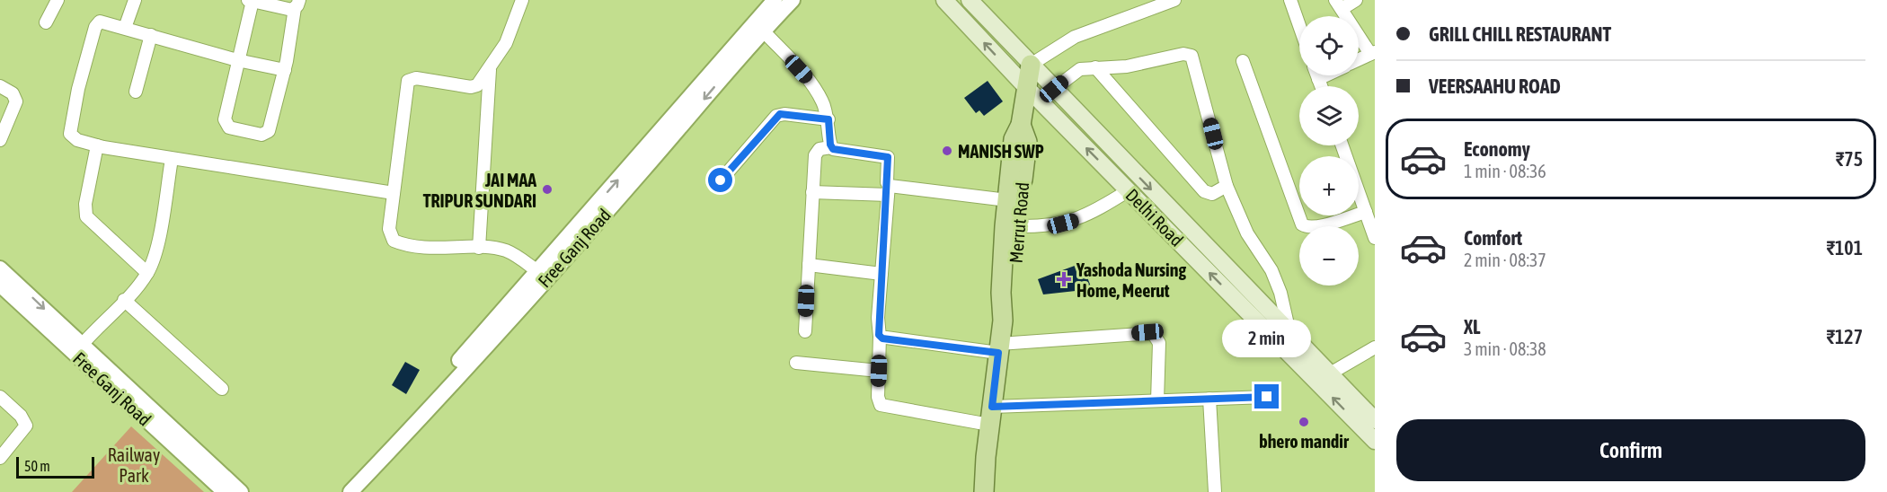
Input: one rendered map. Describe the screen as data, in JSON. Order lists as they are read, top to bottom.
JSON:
{
  "streets": {
    "main road": ["Delhi Road", "Merrut Road"],
    "street": ["Free Ganj Road"]
  },
  "crossings": [
    ["Delhi Road", "Merrut Road"]
  ],
  "parks": ["Railway Park"],
  "places": {
    "other": ["MANISH SWP", "JAI MAA TRIPUR SUNDARI", "bhero mandir"],
    "health": ["Yashoda Nursing Home, Meerut"]
  },
  "scale_bar": "50 m",
  "page": {
    "banner": ["GRILL CHILL RESTAURANT", "VEERSAAHU ROAD"],
    "map_buttons": ["+", "−"],
    "list": [
      {
        "name": "Economy",
        "note": "1 min · 08:36",
        "value": "₹75"
      },
      {
        "name": "Comfort",
        "note": "2 min · 08:37",
        "value": "₹101"
      },
      {
        "name": "XL",
        "note": "3 min · 08:38",
        "value": "₹127"
      }
    ],
    "bubble": "2 min",
    "buttons": "Confirm",
    "scale": "50 m"
  }
}
